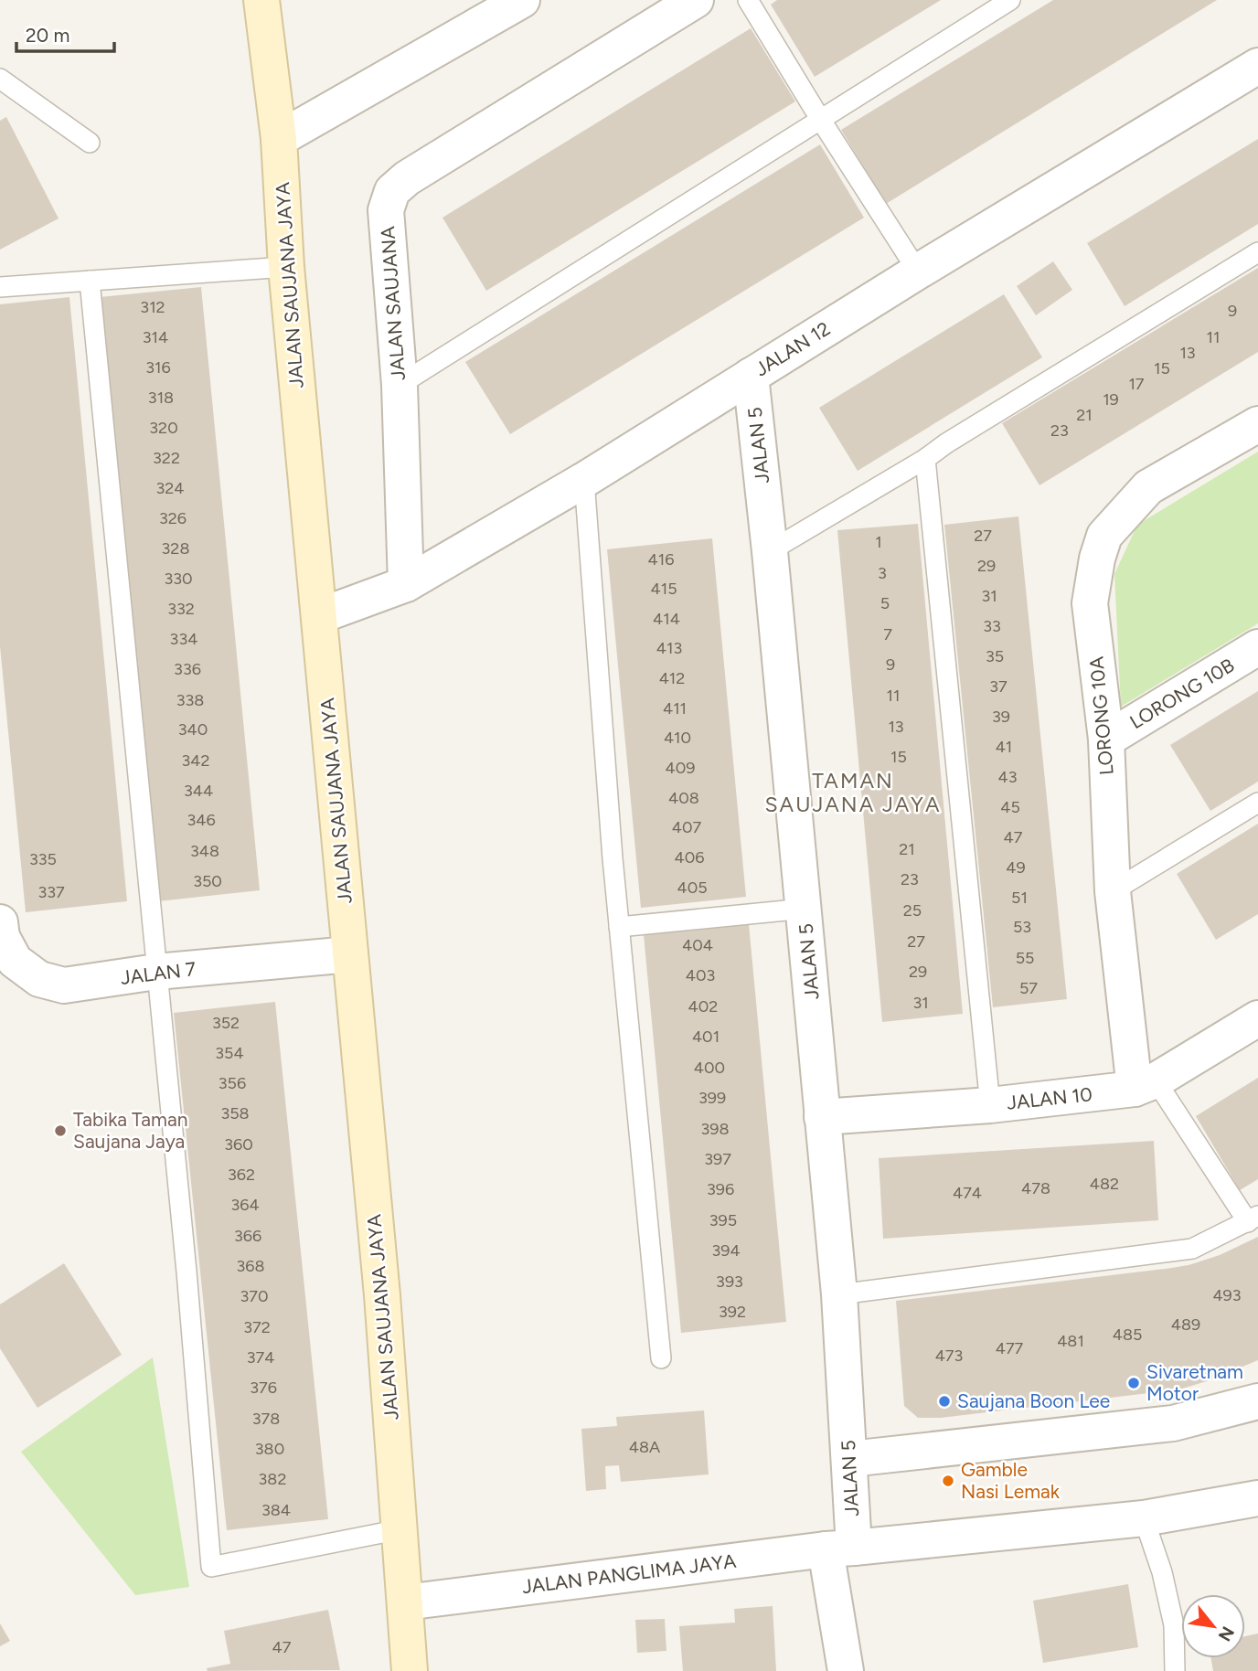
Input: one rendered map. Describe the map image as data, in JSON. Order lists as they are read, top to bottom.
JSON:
{
  "streets": {
    "main road": ["JALAN SAUJANA JAYA"],
    "street": [
      "JALAN SAUJANA",
      "JALAN 12",
      "JALAN 5",
      "LORONG 10B",
      "LORONG 10A",
      "JALAN 7",
      "JALAN 10",
      "JALAN PANGLIMA JAYA"
    ]
  },
  "crossings": [
    ["JALAN SAUJANA JAYA", "JALAN 12"],
    ["JALAN SAUJANA JAYA", "JALAN 7"],
    ["JALAN SAUJANA JAYA", "JALAN PANGLIMA JAYA"],
    ["JALAN SAUJANA", "JALAN 12"],
    ["JALAN 12", "JALAN 5"],
    ["JALAN 5", "JALAN 10"],
    ["JALAN 5", "JALAN PANGLIMA JAYA"],
    ["LORONG 10B", "LORONG 10A"],
    ["LORONG 10A", "JALAN 10"]
  ],
  "districts": ["TAMAN SAUJANA JAYA"],
  "places": [
    "Tabika Taman Saujana Jaya",
    "Sivaretnam Motor",
    "Saujana Boon Lee",
    "Gamble Nasi Lemak"
  ],
  "house_numbers": [
    "312",
    "9",
    "314",
    "11",
    "13",
    "316",
    "15",
    "17",
    "318",
    "19",
    "21",
    "320",
    "23",
    "322",
    "324",
    "326",
    "27",
    "1",
    "328",
    "416",
    "29",
    "3",
    "330",
    "415",
    "31",
    "5",
    "332",
    "414",
    "33",
    "7",
    "334",
    "413",
    "35",
    "9",
    "336",
    "412",
    "37",
    "11",
    "338",
    "411",
    "39",
    "13",
    "340",
    "410",
    "41",
    "15",
    "342",
    "409",
    "43",
    "344",
    "408",
    "45",
    "346",
    "407",
    "47",
    "21",
    "348",
    "406",
    "335",
    "49",
    "23",
    "350",
    "405",
    "337",
    "51",
    "25",
    "53",
    "27",
    "404",
    "55",
    "29",
    "403",
    "57",
    "31",
    "402",
    "352",
    "401",
    "354",
    "400",
    "356",
    "399",
    "358",
    "398",
    "360",
    "397",
    "362",
    "482",
    "478",
    "396",
    "474",
    "364",
    "395",
    "366",
    "394",
    "368",
    "393",
    "493",
    "370",
    "392",
    "489",
    "372",
    "485",
    "481",
    "477",
    "473",
    "374",
    "376",
    "378",
    "48A",
    "380",
    "382",
    "384",
    "47"
  ],
  "scale_bar": "20 m",
  "north": "bottom right"
}
